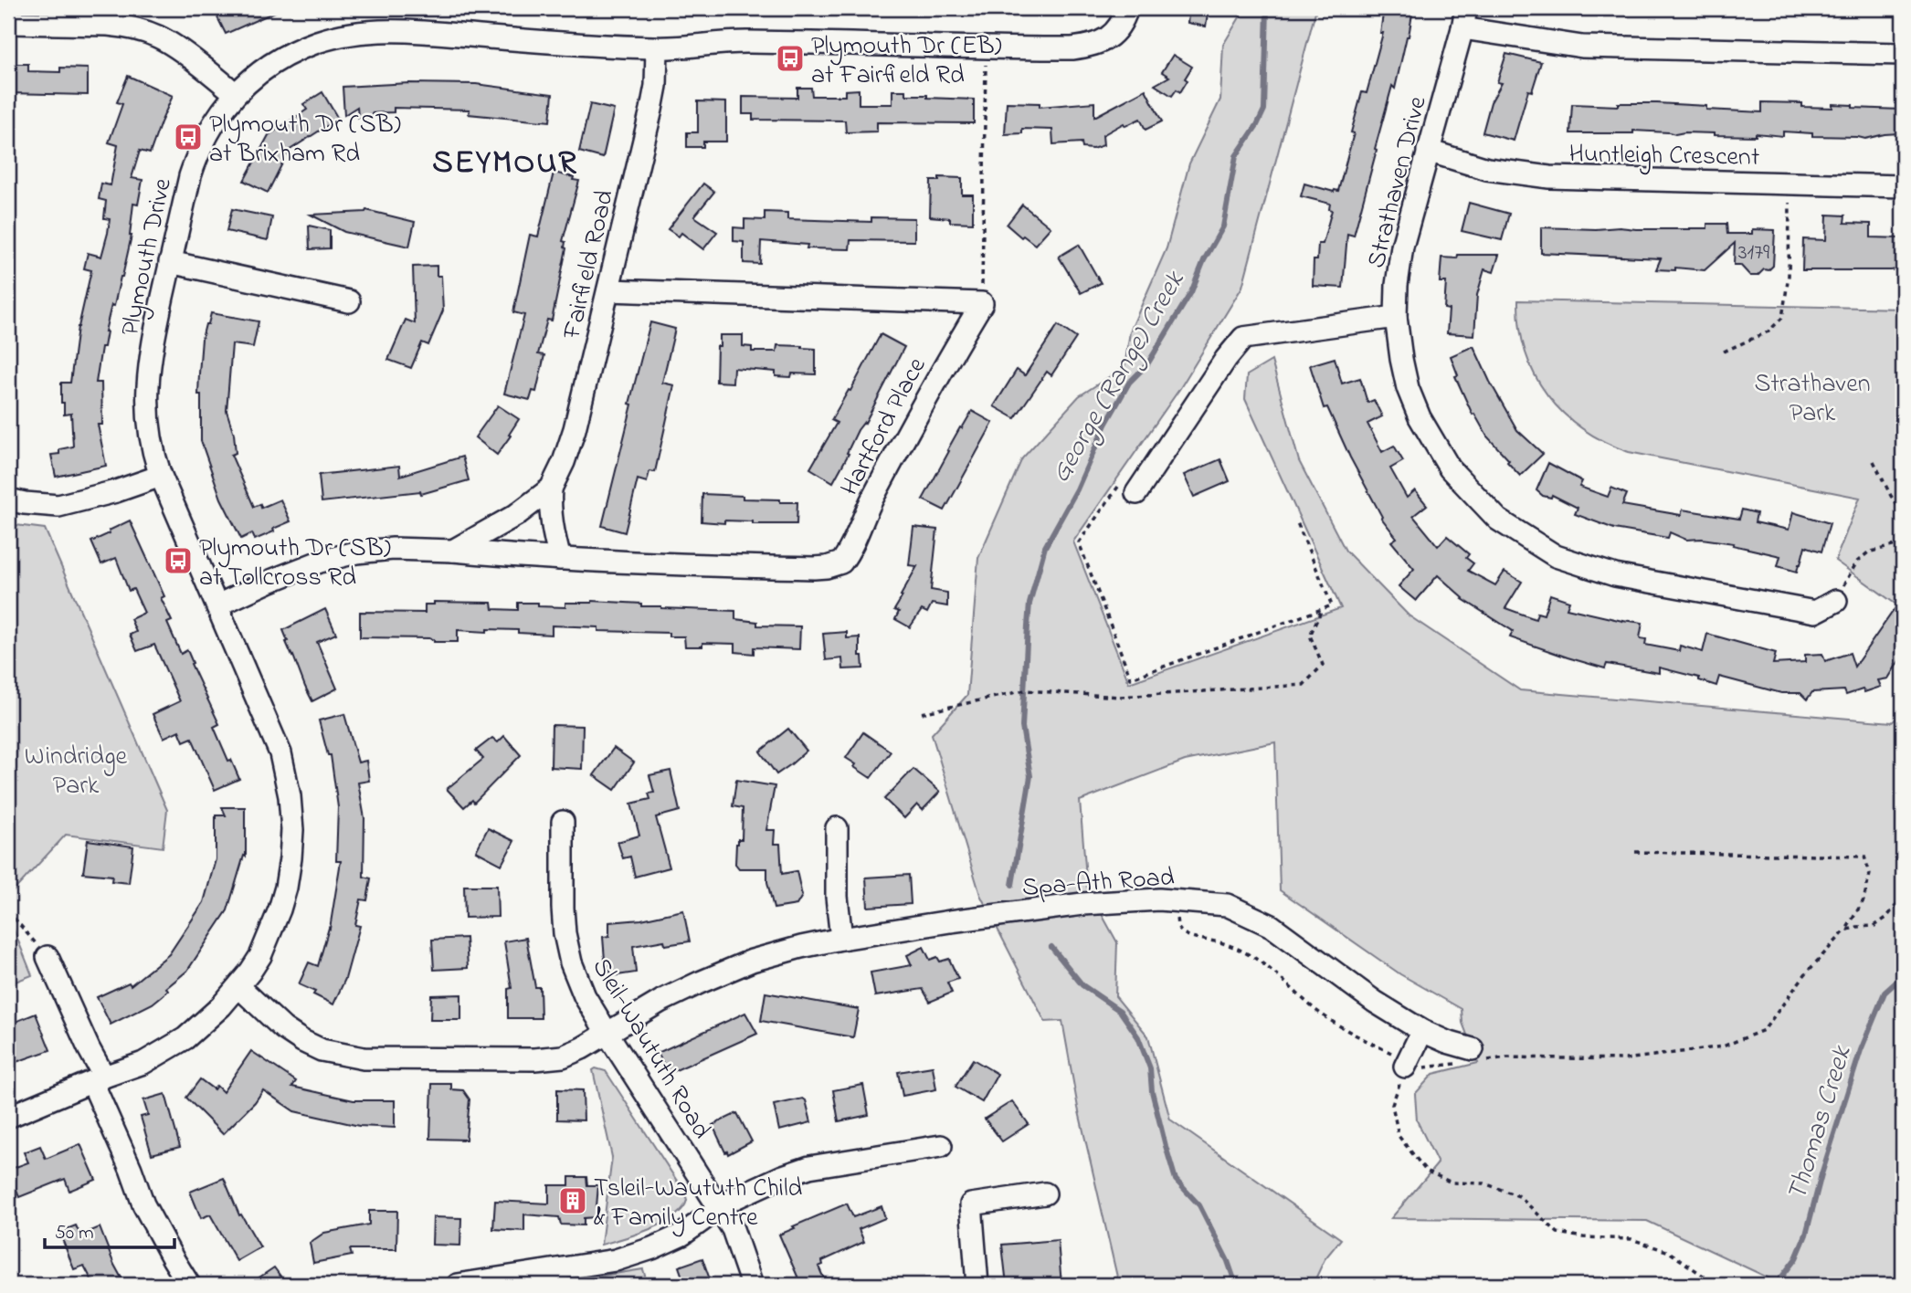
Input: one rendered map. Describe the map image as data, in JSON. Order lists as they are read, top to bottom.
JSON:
{
  "streets": {
    "street": [
      "Huntleigh Crescent",
      "Strathaven Drive",
      "Plymouth Drive",
      "Fairfield Road",
      "Hartford Place",
      "Spa-Ath Road",
      "Sleil-Waututh Road"
    ]
  },
  "crossings": [
    ["Huntleigh Crescent", "Strathaven Drive"],
    ["Plymouth Drive", "Fairfield Road"],
    ["Plymouth Drive", "Spa-Ath Road"],
    ["Fairfield Road", "Hartford Place"],
    ["Spa-Ath Road", "Sleil-Waututh Road"]
  ],
  "districts": ["SEYMOUR"],
  "water": ["George (Range) Creek", "Thomas Creek"],
  "parks": ["Strathaven Park", "Windridge Park"],
  "places": {
    "bus stop": ["Plymouth Dr (EB) at Fairfield Rd", "Plymouth Dr (SB) at Brixham Rd", "Plymouth Dr (SB) at Tollcross Rd"],
    "building": ["Tsleil-Waututh Child & Family Centre"]
  },
  "house_numbers": ["3179"],
  "scale_bar": "50 m"
}
